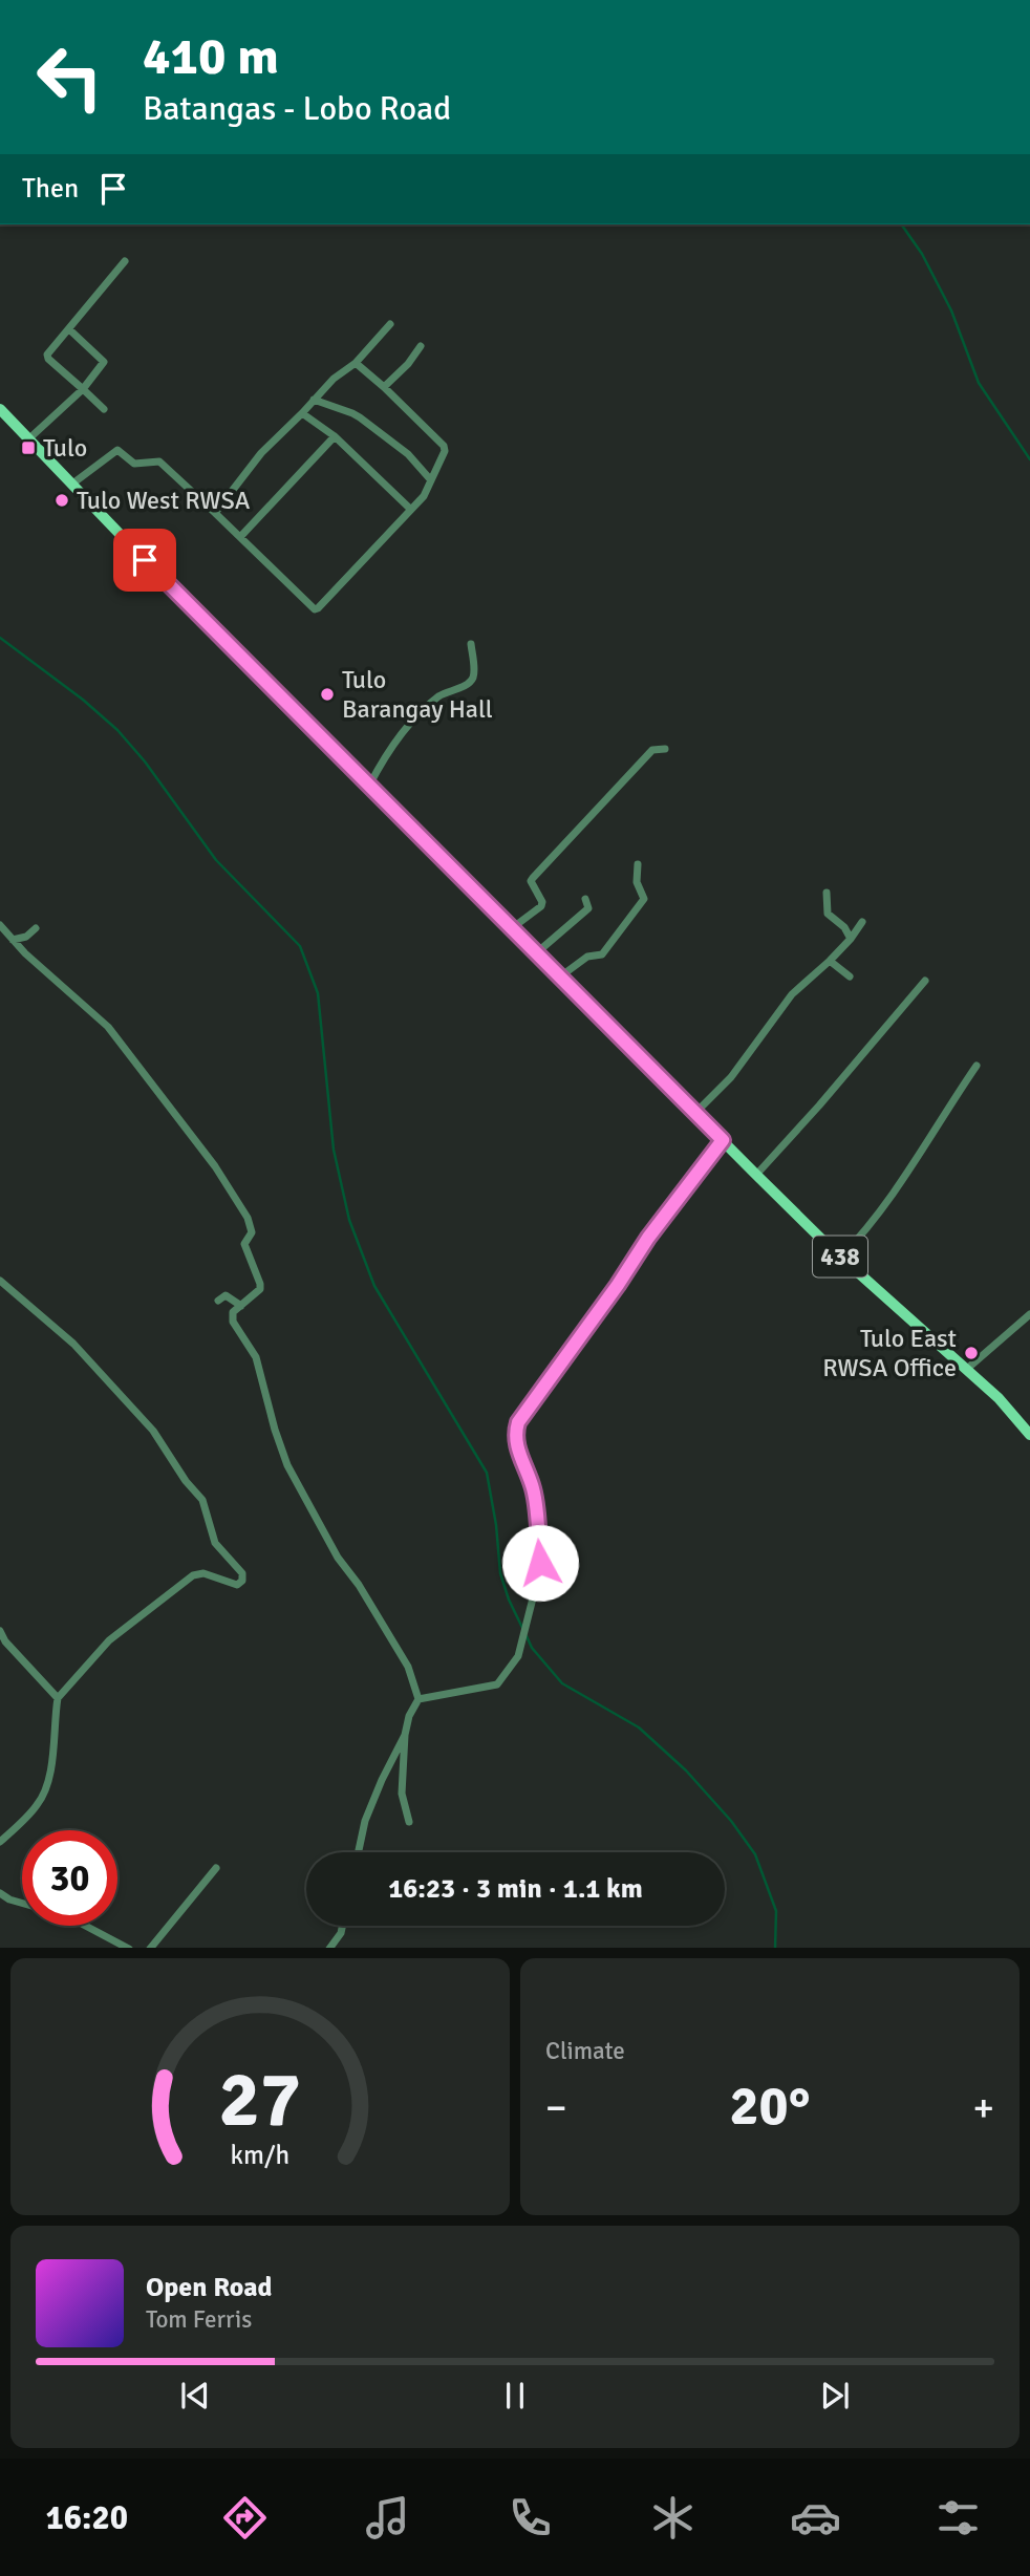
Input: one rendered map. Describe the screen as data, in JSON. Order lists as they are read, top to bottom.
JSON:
{
  "streets": {
    "main road": ["438"]
  },
  "places": {
    "transit": ["Tulo"],
    "other": ["Tulo West RWSA", "Tulo Barangay Hall", "Tulo East RWSA Office"]
  },
  "page": {
    "turn": ["410 m", "Batangas - Lobo Road"],
    "then": "Then",
    "limit": "30",
    "trip": "16:23 · 3 min · 1.1 km",
    "tile": "Climate",
    "heat": ["−", "20°", "+"],
    "song": ["Open Road", "Tom Ferris"],
    "tabs": "16:20",
    "gauge": ["27", "km/h"]
  }
}
